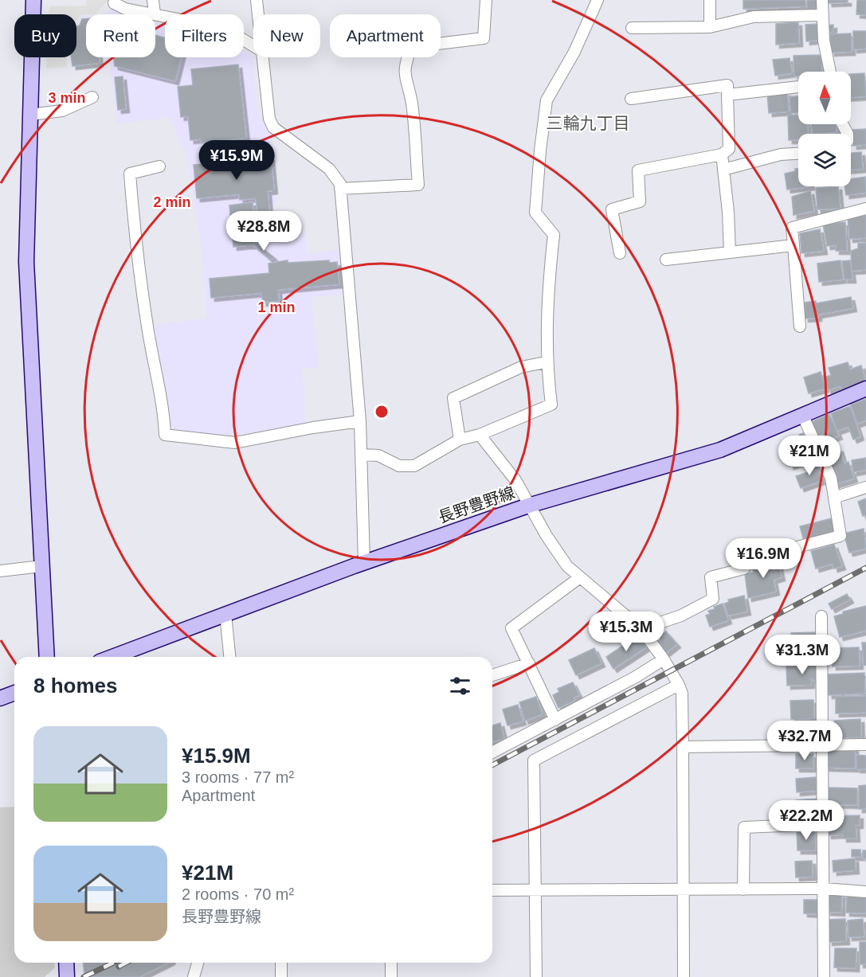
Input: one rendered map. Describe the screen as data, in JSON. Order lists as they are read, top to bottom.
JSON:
{
  "streets": {
    "main road": ["長野豊野線"]
  },
  "districts": ["三輪九丁目"],
  "north": "top",
  "page": {
    "chip": [
      "Buy",
      "Rent",
      "Filters",
      "New",
      "Apartment"
    ],
    "price": [
      "¥15.9M",
      "¥28.8M",
      "¥21M",
      "¥16.9M",
      "¥15.3M",
      "¥31.3M",
      "¥32.7M",
      "¥22.2M"
    ],
    "heading": "8 homes",
    "list": [
      {
        "name": "¥15.9M",
        "note": "3 rooms · 77 m² · Apartment"
      },
      {
        "name": "¥21M",
        "note": "2 rooms · 70 m² · 長野豊野線"
      }
    ]
  },
  "rings": ["3 min", "2 min", "1 min"]
}
